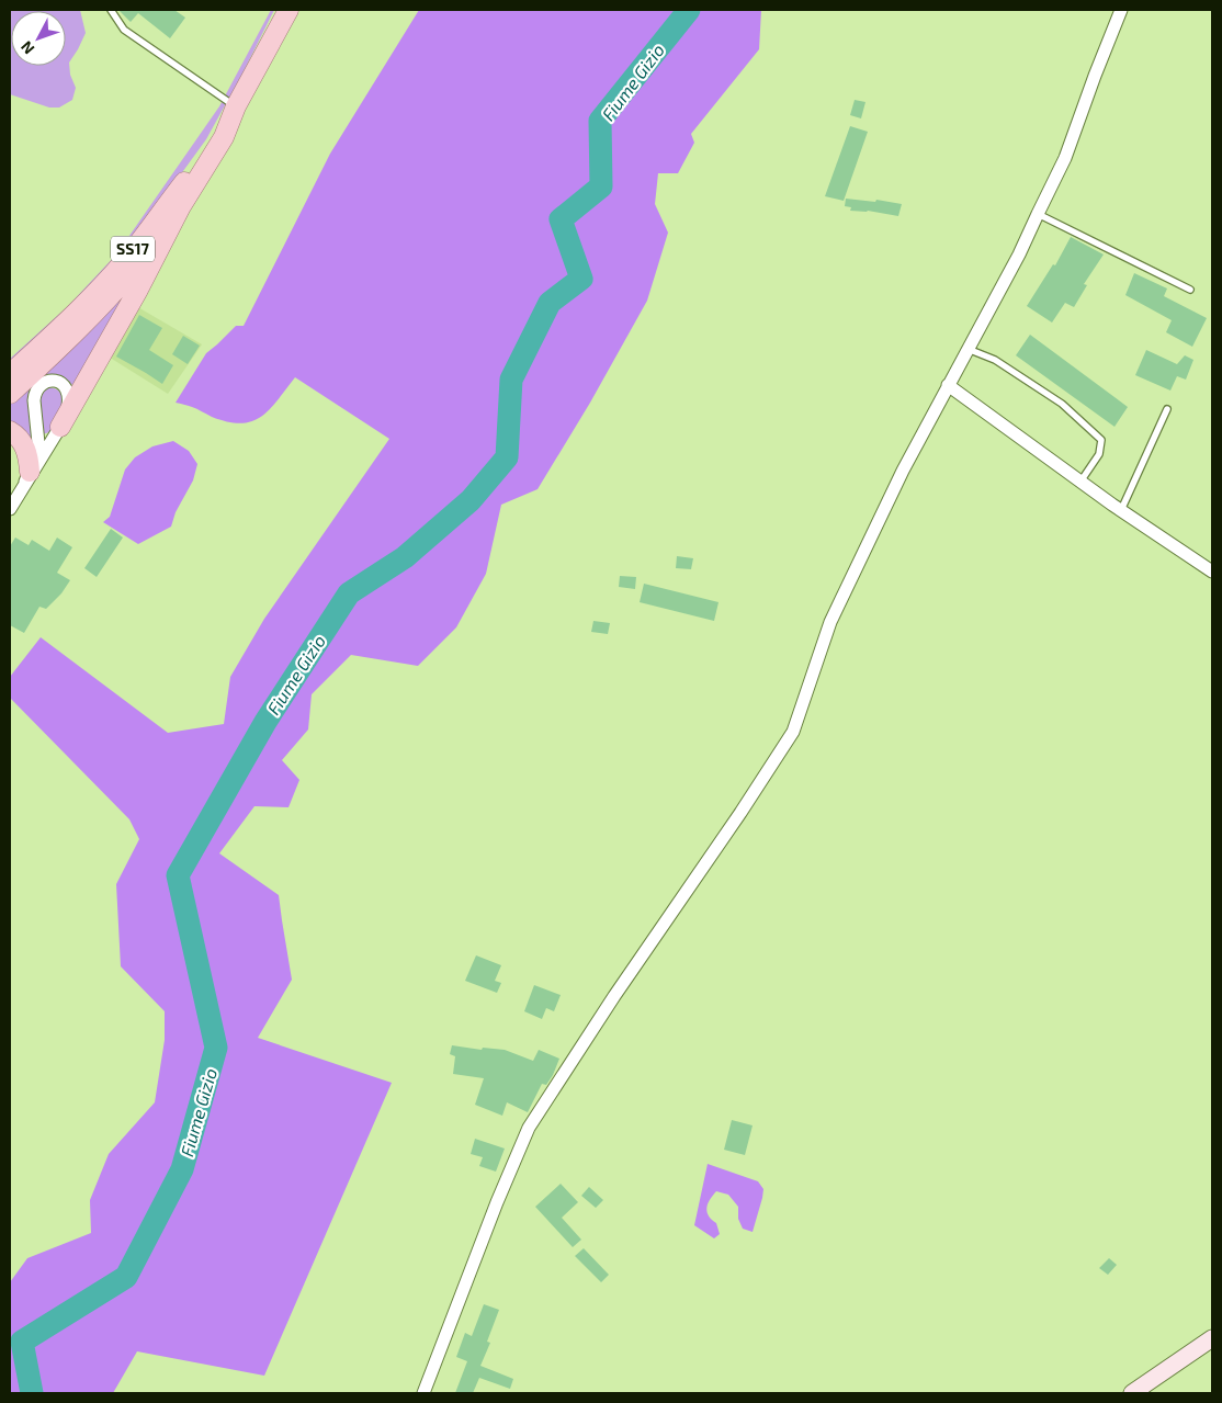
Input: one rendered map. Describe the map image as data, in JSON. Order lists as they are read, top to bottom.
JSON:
{
  "streets": {
    "main road": ["SS17"]
  },
  "water": ["Fiume Gizio"],
  "north": "bottom left"
}
